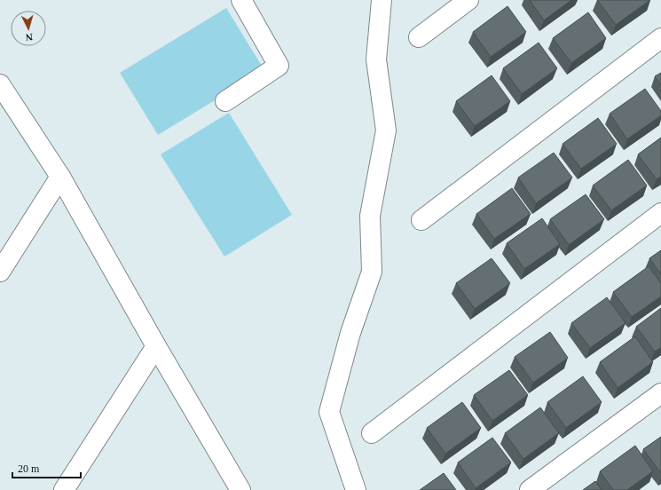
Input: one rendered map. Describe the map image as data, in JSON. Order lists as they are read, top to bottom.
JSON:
{
  "scale_bar": "20 m",
  "north": "bottom"
}
